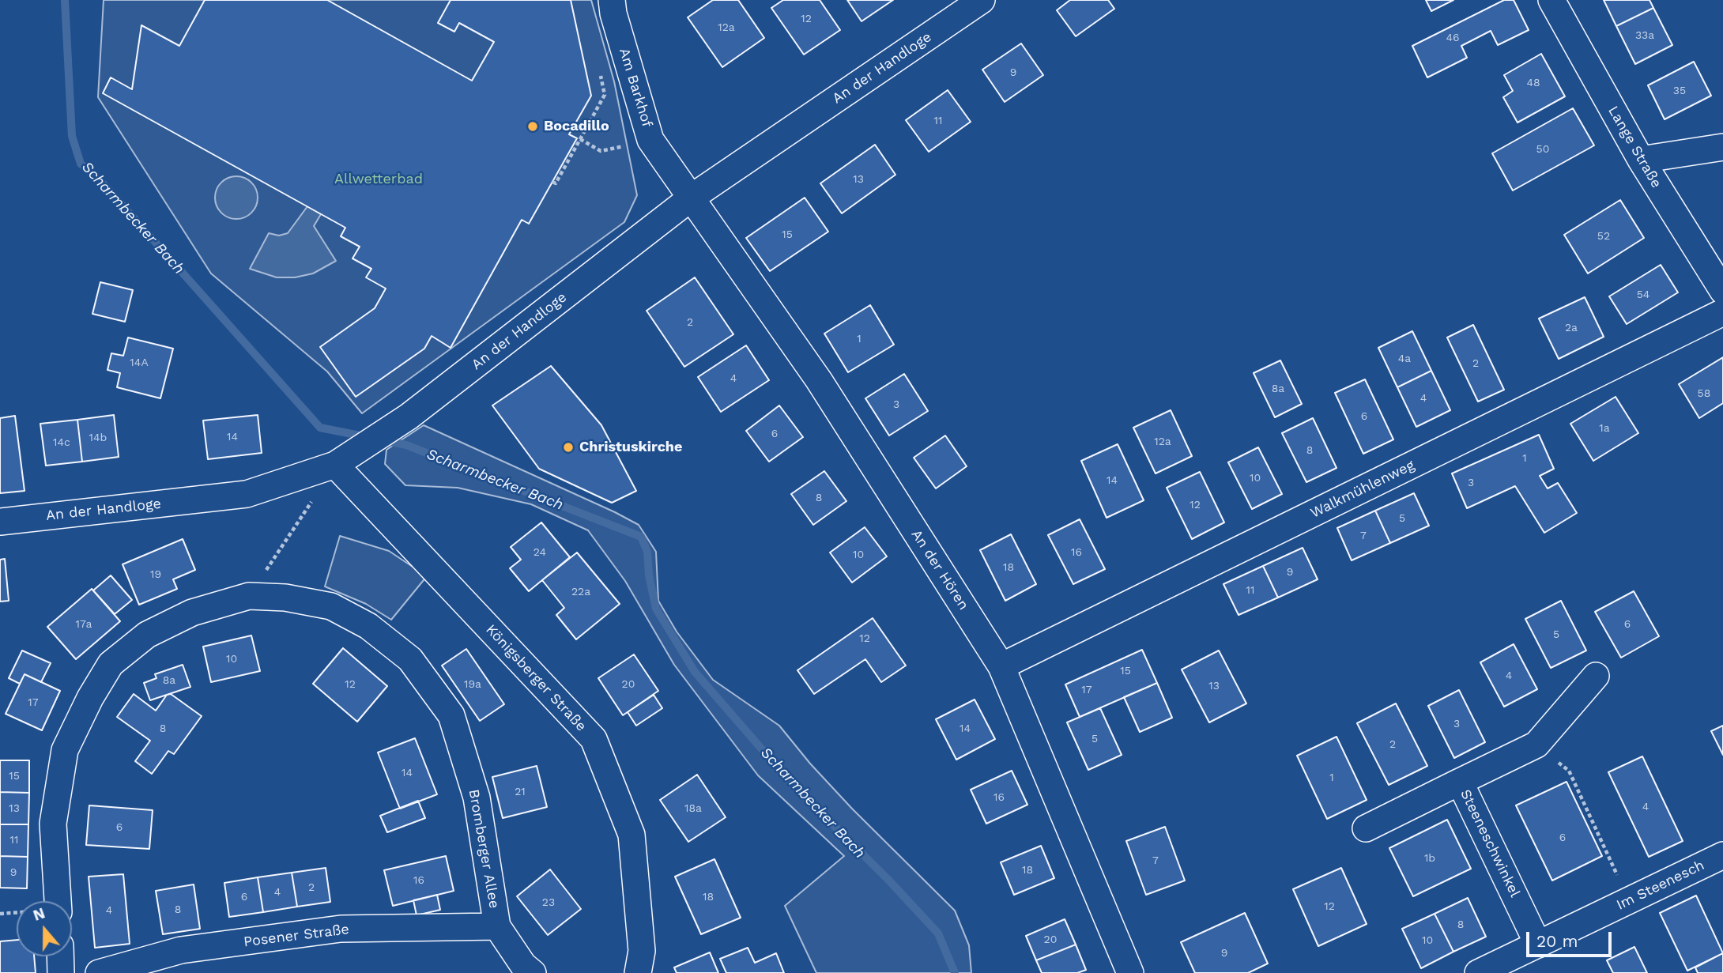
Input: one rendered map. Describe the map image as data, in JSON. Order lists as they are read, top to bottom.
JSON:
{
  "streets": {
    "street": [
      "An der Handloge",
      "Am Barkhof",
      "Lange Straße",
      "Walkmühlenweg",
      "An der Hören",
      "Königsberger Straße",
      "Steeneschwinkel",
      "Bromberger Allee",
      "Im Steenesch",
      "Posener Straße"
    ]
  },
  "crossings": [
    ["An der Handloge", "Am Barkhof"],
    ["An der Handloge", "An der Hören"],
    ["An der Handloge", "Königsberger Straße"],
    ["Am Barkhof", "An der Hören"],
    ["Walkmühlenweg", "An der Hören"],
    ["Steeneschwinkel", "Im Steenesch"],
    ["Bromberger Allee", "Posener Straße"]
  ],
  "water": ["Scharmbecker Bach"],
  "parks": ["Allwetterbad"],
  "places": ["Bocadillo", "Christuskirche"],
  "house_numbers": [
    "12",
    "12a",
    "33a",
    "46",
    "9",
    "48",
    "35",
    "11",
    "50",
    "13",
    "15",
    "52",
    "54",
    "2",
    "2a",
    "1",
    "4a",
    "14A",
    "2",
    "4",
    "8a",
    "58",
    "4",
    "3",
    "6",
    "1a",
    "6",
    "14",
    "14b",
    "12a",
    "14c",
    "8",
    "1",
    "10",
    "14",
    "3",
    "8",
    "12",
    "5",
    "7",
    "24",
    "16",
    "10",
    "18",
    "9",
    "19",
    "11",
    "22a",
    "17a",
    "6",
    "5",
    "12",
    "10",
    "15",
    "4",
    "8a",
    "12",
    "19a",
    "20",
    "13",
    "17",
    "17",
    "3",
    "8",
    "14",
    "5",
    "2",
    "14",
    "15",
    "1",
    "21",
    "16",
    "4",
    "13",
    "18a",
    "6",
    "6",
    "11",
    "1b",
    "7",
    "18",
    "9",
    "16",
    "2",
    "4",
    "6",
    "18",
    "23",
    "12",
    "8",
    "4",
    "8",
    "20",
    "10",
    "9"
  ],
  "scale_bar": "20 m",
  "north": "top"
}
